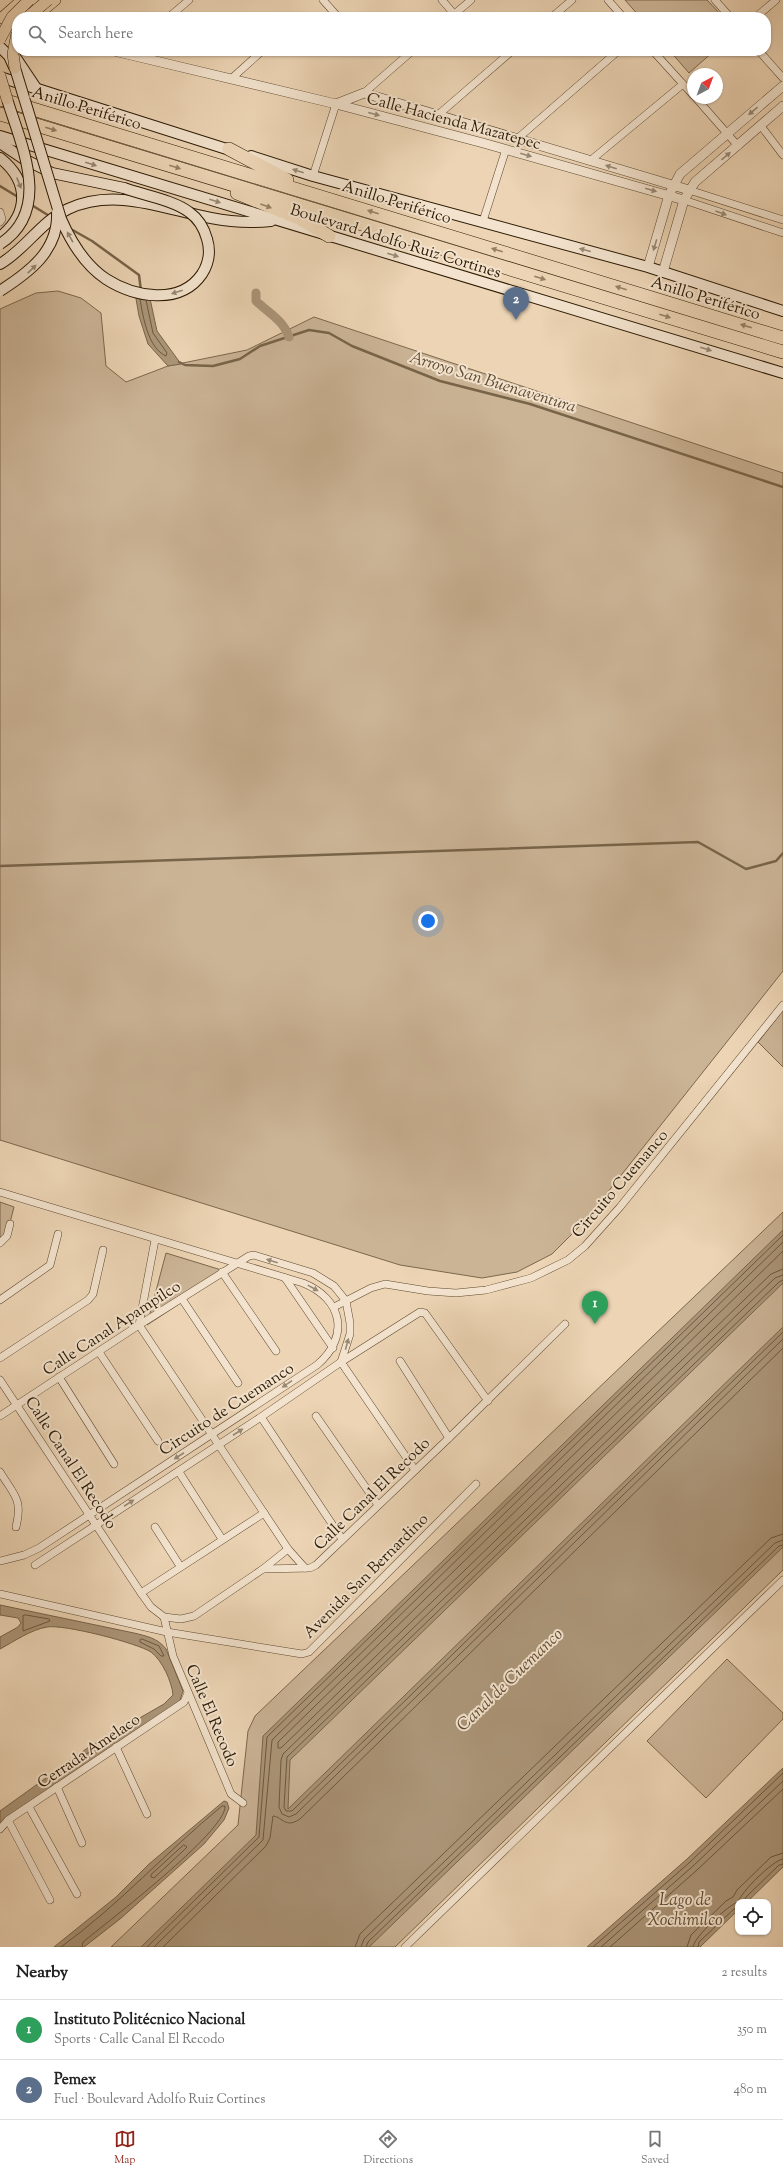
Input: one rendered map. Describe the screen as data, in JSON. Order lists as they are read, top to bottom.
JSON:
{
  "streets": {
    "highway": ["Anillo Periférico"],
    "main road": ["Boulevard Adolfo Ruiz Cortines"],
    "street": [
      "Calle Hacienda Mazatepec",
      "Circuito Cuemanco",
      "Calle Canal Apampilco",
      "Circuito de Cuemanco",
      "Calle Canal El Recodo",
      "Avenida San Bernardino",
      "Calle El Recodo",
      "Cerrada Amelaco"
    ]
  },
  "crossings": [
    ["Circuito Cuemanco", "Circuito de Cuemanco"],
    ["Calle Canal Apampilco", "Calle Canal El Recodo"],
    ["Circuito de Cuemanco", "Calle Canal El Recodo"],
    ["Avenida San Bernardino", "Calle El Recodo"],
    ["Calle El Recodo", "Cerrada Amelaco"]
  ],
  "water": ["Arroyo San Buenaventura", "Canal de Cuemanco", "Lago de Xochimilco"],
  "north": "top right",
  "page": {
    "search": "Search here",
    "pins": ["2", "1"],
    "heading": ["Nearby", "2 results"],
    "list": [
      {
        "mark": "1",
        "name": "Instituto Politécnico Nacional",
        "note": "Sports · Calle Canal El Recodo",
        "value": "350 m"
      },
      {
        "mark": "2",
        "name": "Pemex",
        "note": "Fuel · Boulevard Adolfo Ruiz Cortines",
        "value": "480 m"
      }
    ],
    "nav": ["Map", "Directions", "Saved"]
  }
}
